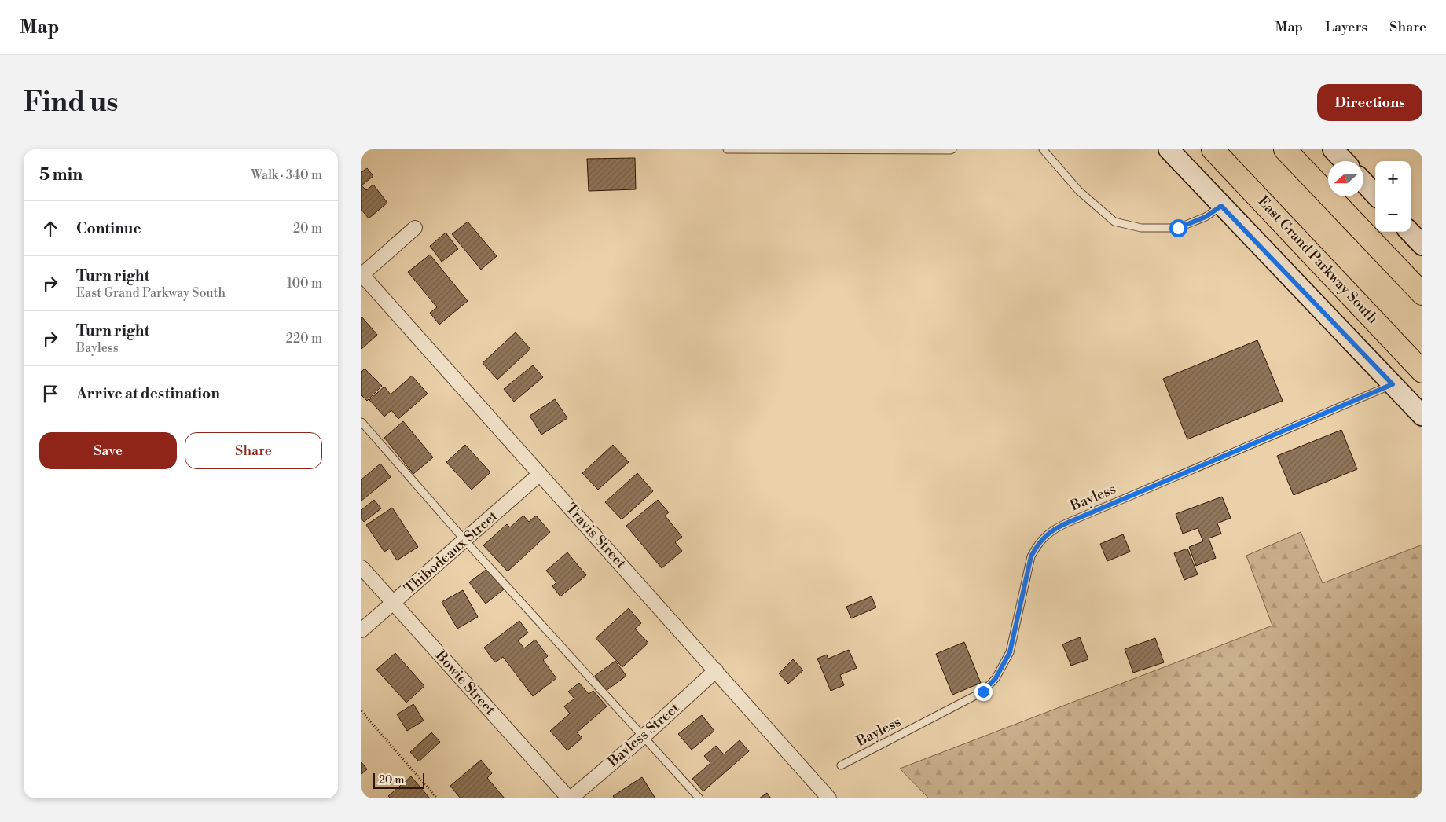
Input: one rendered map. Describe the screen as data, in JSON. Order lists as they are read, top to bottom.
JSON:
{
  "streets": {
    "highway": ["East Grand Parkway South"],
    "street": [
      "Travis Street",
      "Thibodeaux Street",
      "Bowie Street",
      "Bayless Street"
    ],
    "lane": ["Bayless"]
  },
  "crossings": [
    ["Travis Street", "Thibodeaux Street"],
    ["Travis Street", "Bayless Street"],
    ["Thibodeaux Street", "Bowie Street"],
    ["Bowie Street", "Bayless Street"]
  ],
  "scale_bar": "20 m",
  "north": "left",
  "page": {
    "header": "Map",
    "nav": ["Map", "Layers", "Share"],
    "buttons": [
      "Directions",
      ["Save", "Share"]
    ],
    "title": "Find us",
    "heading": ["5 min", "Walk · 340 m"],
    "map_buttons": ["+", "−"],
    "list": [
      ["Continue", "20 m"],
      ["Turn right", "East Grand Parkway South", "100 m"],
      ["Turn right", "Bayless", "220 m"],
      "Arrive at destination"
    ],
    "scale": "20 m"
  }
}
